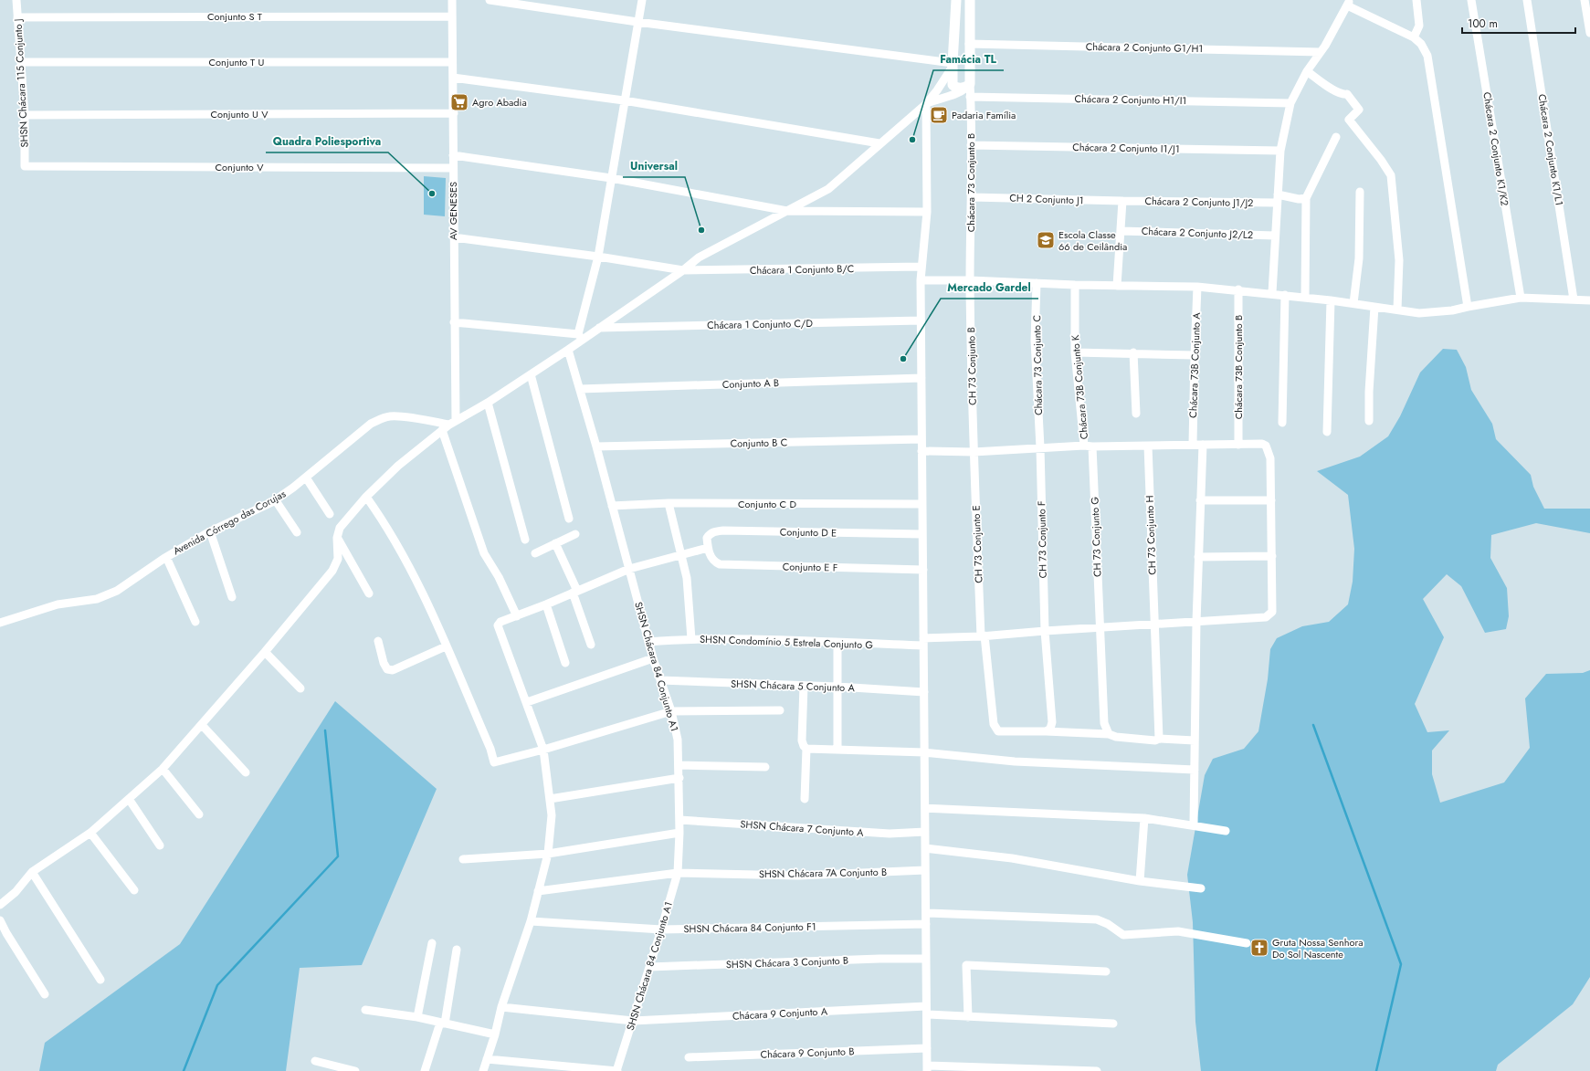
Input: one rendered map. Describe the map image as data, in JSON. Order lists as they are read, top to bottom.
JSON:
{
  "streets": {
    "street": [
      "Conjunto S T",
      "Chácara 2 Conjunto G1/H1",
      "Conjunto T U",
      "SHSN Chácara 115 Conjunto J",
      "Chácara 2 Conjunto H1/I1",
      "Conjunto U V",
      "Chácara 2 Conjunto I1/J1",
      "Chácara 2 Conjunto K1/K2",
      "Chácara 2 Conjunto K1/L1",
      "Conjunto V",
      "Chácara 73 Conjunto B",
      "CH 2 Conjunto J1",
      "Chácara 2 Conjunto J1/J2",
      "AV GENESES",
      "Chácara 2 Conjunto J2/L2",
      "Chácara 1 Conjunto B/C",
      "Chácara 1 Conjunto C/D",
      "Chácara 73 Conjunto C",
      "Chácara 73B Conjunto A",
      "CH 73 Conjunto B",
      "Chácara 73B Conjunto B",
      "Conjunto A B",
      "Chácara 73B Conjunto K",
      "Conjunto B C",
      "Conjunto C D",
      "Avenida Córrego das Corujas",
      "Conjunto D E",
      "CH 73 Conjunto H",
      "CH 73 Conjunto G",
      "CH 73 Conjunto F",
      "CH 73 Conjunto E",
      "Conjunto E F",
      "SHSN Condomínio 5 Estrela Conjunto G",
      "SHSN Chácara 84 Conjunto A1",
      "SHSN Chácara 5 Conjunto A",
      "SHSN Chácara 7 Conjunto A",
      "SHSN Chácara 7A Conjunto B",
      "SHSN Chácara 84 Conjunto F1",
      "SHSN Chácara 3 Conjunto B",
      "Chácara 9 Conjunto A",
      "Chácara 9 Conjunto B"
    ]
  },
  "crossings": [
    ["Conjunto S T", "SHSN Chácara 115 Conjunto J"],
    ["Conjunto S T", "AV GENESES"],
    ["Conjunto T U", "SHSN Chácara 115 Conjunto J"],
    ["Conjunto T U", "AV GENESES"],
    ["SHSN Chácara 115 Conjunto J", "Conjunto U V"],
    ["SHSN Chácara 115 Conjunto J", "Conjunto V"],
    ["Chácara 2 Conjunto H1/I1", "Chácara 73 Conjunto B"],
    ["Conjunto U V", "AV GENESES"],
    ["Chácara 2 Conjunto I1/J1", "Chácara 73 Conjunto B"],
    ["Conjunto V", "AV GENESES"],
    ["Chácara 73 Conjunto B", "CH 2 Conjunto J1"],
    ["Chácara 73 Conjunto B", "CH 73 Conjunto B"],
    ["CH 2 Conjunto J1", "Chácara 2 Conjunto J1/J2"],
    ["AV GENESES", "Chácara 1 Conjunto B/C"],
    ["AV GENESES", "Avenida Córrego das Corujas"],
    ["Chácara 73 Conjunto C", "CH 73 Conjunto F"],
    ["CH 73 Conjunto B", "CH 73 Conjunto E"],
    ["Conjunto A B", "SHSN Chácara 84 Conjunto A1"],
    ["Chácara 73B Conjunto K", "CH 73 Conjunto G"],
    ["Conjunto B C", "SHSN Chácara 84 Conjunto A1"],
    ["Conjunto C D", "SHSN Chácara 84 Conjunto A1"],
    ["Conjunto D E", "Conjunto E F"],
    ["CH 73 Conjunto H", "SHSN Condomínio 5 Estrela Conjunto G"],
    ["CH 73 Conjunto G", "SHSN Condomínio 5 Estrela Conjunto G"],
    ["CH 73 Conjunto F", "CH 73 Conjunto E"],
    ["CH 73 Conjunto F", "SHSN Condomínio 5 Estrela Conjunto G"],
    ["CH 73 Conjunto E", "SHSN Condomínio 5 Estrela Conjunto G"],
    ["SHSN Condomínio 5 Estrela Conjunto G", "SHSN Chácara 84 Conjunto A1"],
    ["SHSN Chácara 84 Conjunto A1", "SHSN Chácara 5 Conjunto A"],
    ["SHSN Chácara 84 Conjunto A1", "SHSN Chácara 7 Conjunto A"],
    ["SHSN Chácara 84 Conjunto A1", "SHSN Chácara 7A Conjunto B"],
    ["SHSN Chácara 84 Conjunto A1", "SHSN Chácara 84 Conjunto F1"],
    ["SHSN Chácara 84 Conjunto A1", "SHSN Chácara 3 Conjunto B"],
    ["SHSN Chácara 84 Conjunto A1", "Chácara 9 Conjunto A"]
  ],
  "places": {
    "supermarket": ["Agro Abadia"],
    "cafe": ["Padaria Família"],
    "other": [
      "Famácia TL",
      "Quadra Poliesportiva",
      "Universal",
      "Mercado Gardel"
    ],
    "school or university": ["Escola Classe 66 de Ceilândia"],
    "church": ["Gruta Nossa Senhora Do Sol Nascente"]
  },
  "scale_bar": "100 m"
}
